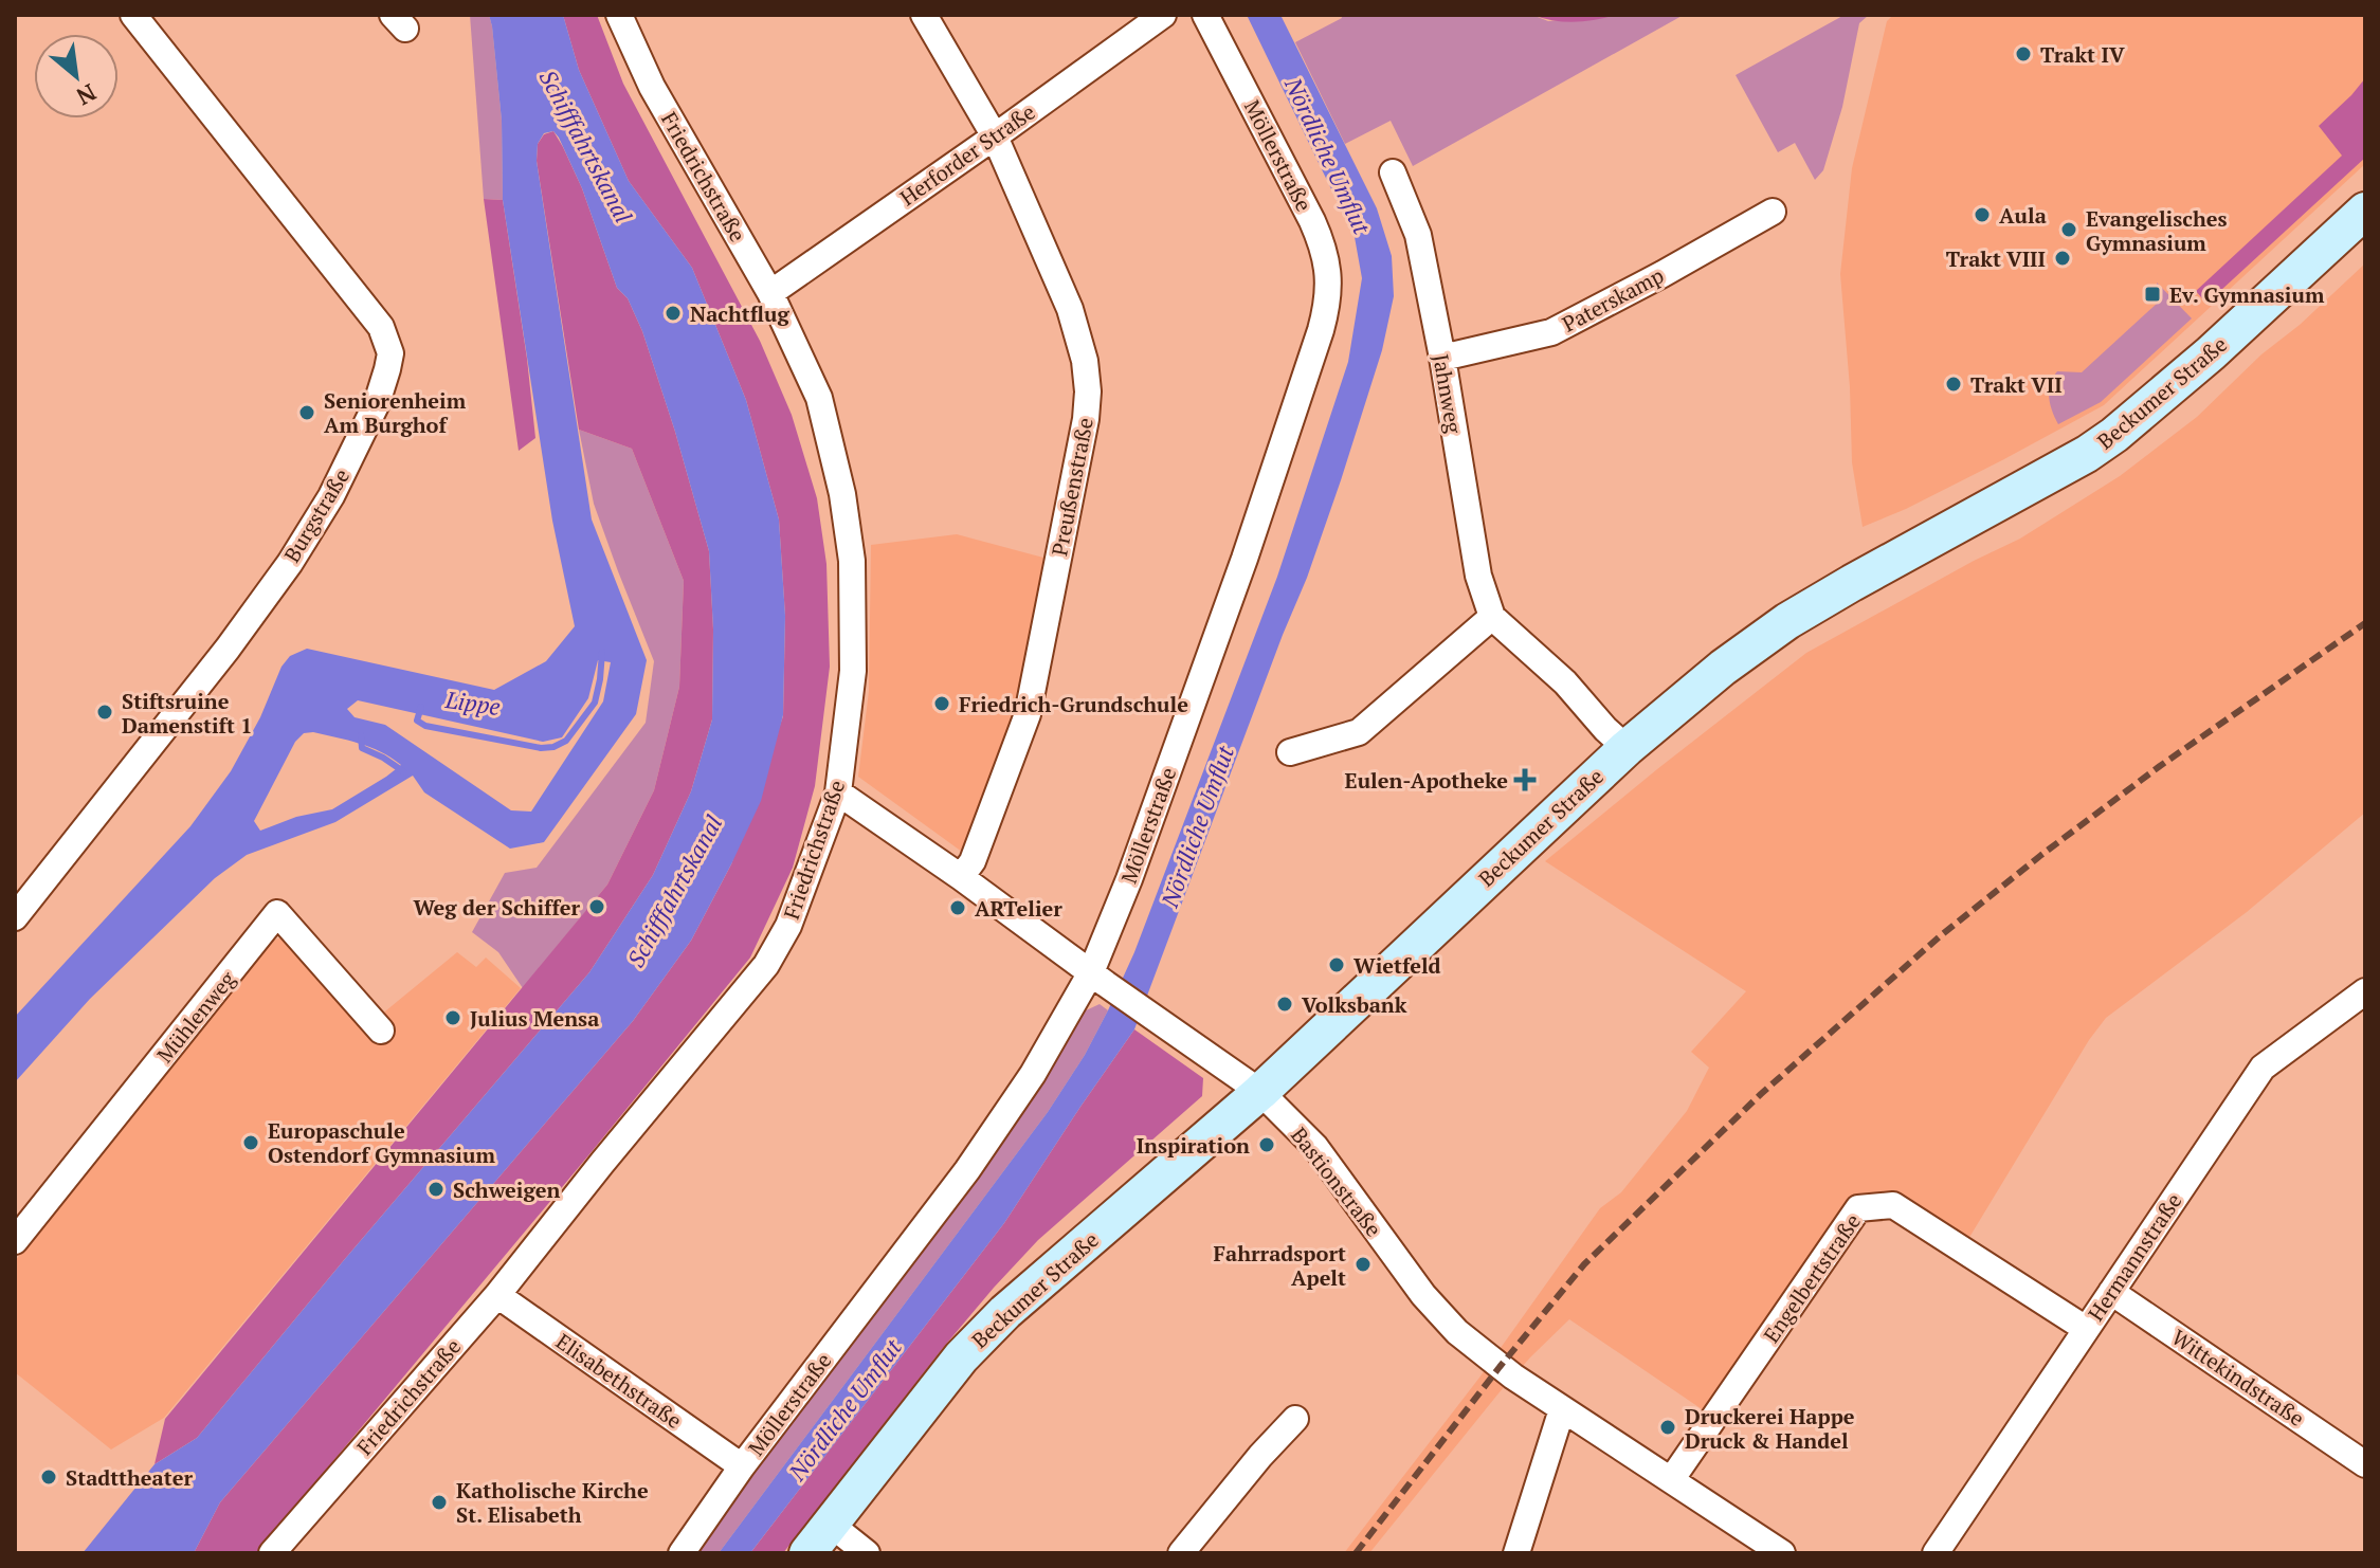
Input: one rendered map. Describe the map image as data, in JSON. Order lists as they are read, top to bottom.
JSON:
{
  "streets": {
    "main road": ["Beckumer Straße"],
    "street": [
      "Herforder Straße",
      "Möllerstraße",
      "Friedrichstraße",
      "Paterskamp",
      "Jahnweg",
      "Preußenstraße",
      "Burgstraße",
      "Mühlenweg",
      "Bastionstraße",
      "Hermannstraße",
      "Engelbertstraße",
      "Wittekindstraße",
      "Elisabethstraße"
    ]
  },
  "crossings": [
    ["Herforder Straße", "Friedrichstraße"],
    ["Herforder Straße", "Preußenstraße"],
    ["Möllerstraße", "Bastionstraße"],
    ["Möllerstraße", "Elisabethstraße"],
    ["Friedrichstraße", "Bastionstraße"],
    ["Friedrichstraße", "Elisabethstraße"],
    ["Paterskamp", "Jahnweg"],
    ["Beckumer Straße", "Jahnweg"],
    ["Beckumer Straße", "Bastionstraße"],
    ["Preußenstraße", "Bastionstraße"],
    ["Bastionstraße", "Engelbertstraße"],
    ["Hermannstraße", "Engelbertstraße"],
    ["Hermannstraße", "Wittekindstraße"]
  ],
  "water": ["Schifffahrtskanal", "Nördliche Umflut", "Lippe"],
  "places": {
    "other": [
      "Trakt IV",
      "Aula",
      "Evangelisches Gymnasium",
      "Trakt VIII",
      "Nachtflug",
      "Trakt VII",
      "Seniorenheim Am Burghof",
      "Friedrich-Grundschule",
      "Stiftsruine Damenstift 1",
      "Weg der Schiffer",
      "ARTelier",
      "Wietfeld",
      "Volksbank",
      "Julius Mensa",
      "Europaschule Ostendorf Gymnasium",
      "Inspiration",
      "Schweigen",
      "Fahrradsport Apelt",
      "Druckerei Happe Druck & Handel",
      "Stadttheater",
      "Katholische Kirche St. Elisabeth"
    ],
    "transit": ["Ev. Gymnasium"],
    "health": ["Eulen-Apotheke"]
  },
  "north": "bottom right"
}
